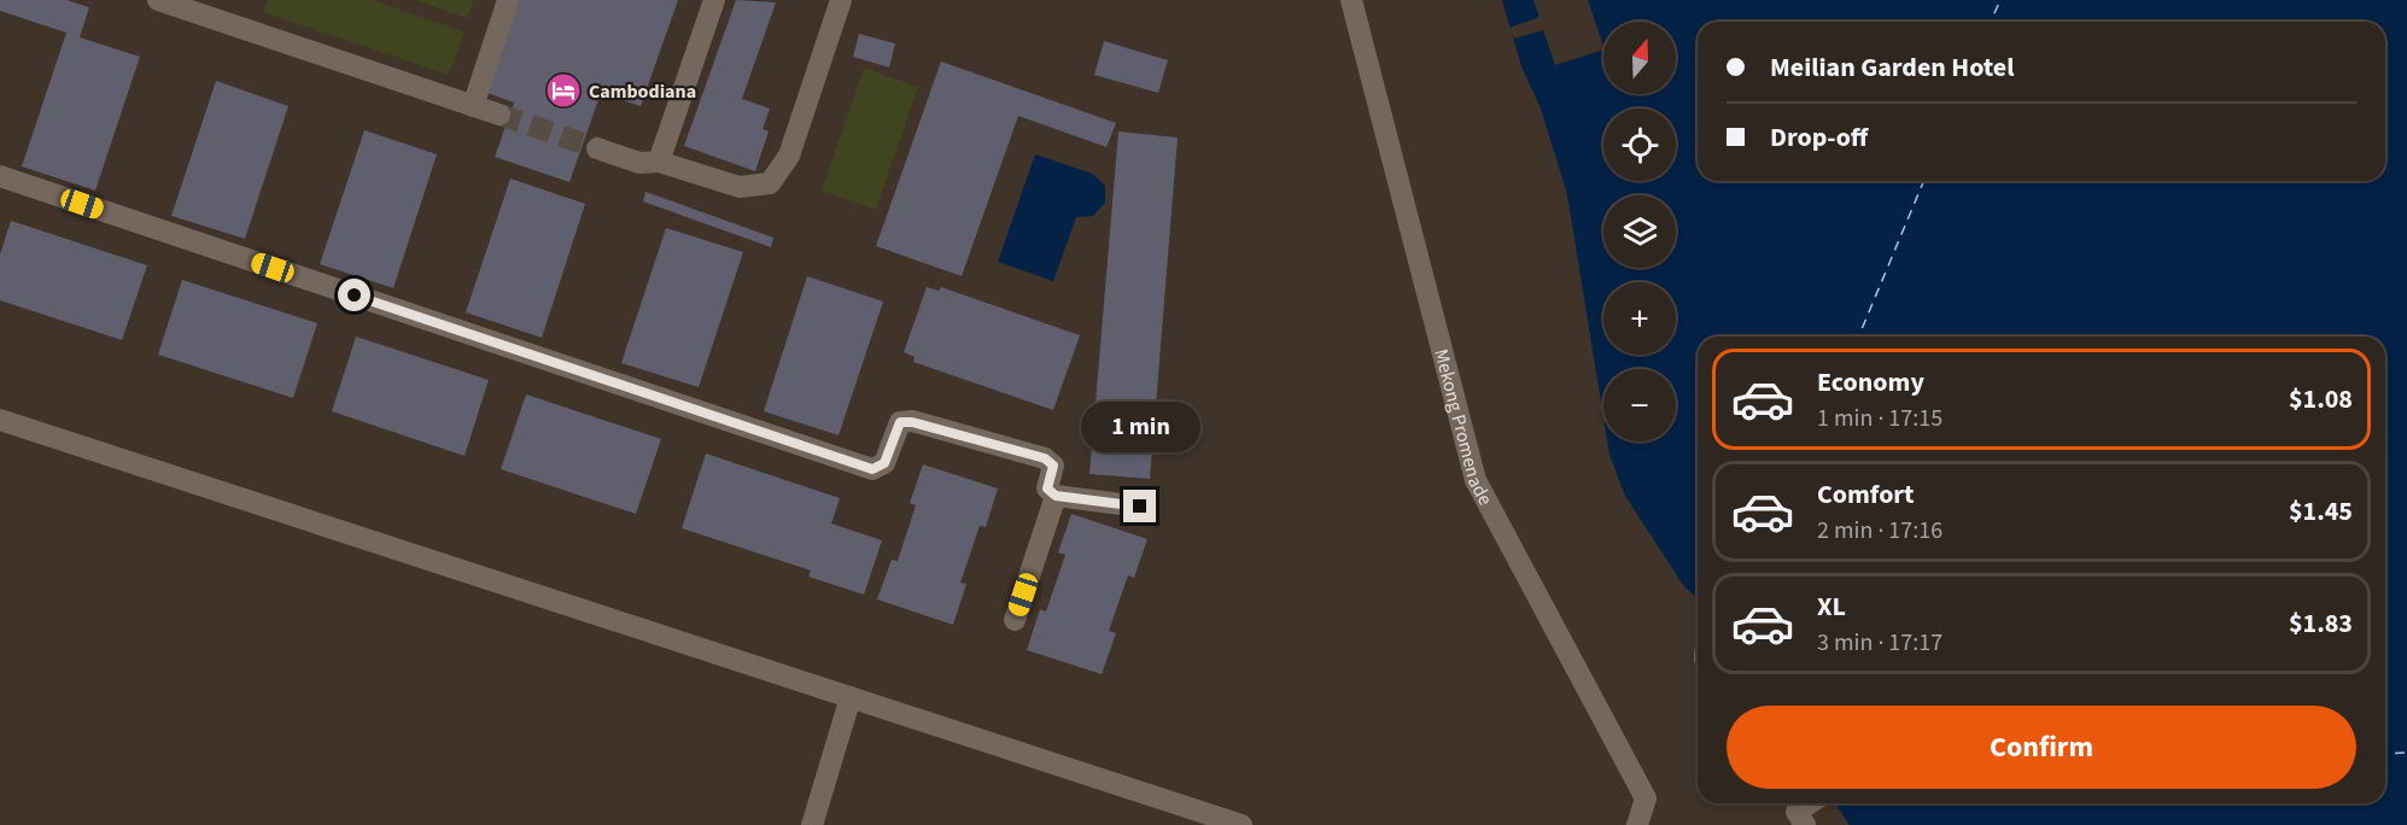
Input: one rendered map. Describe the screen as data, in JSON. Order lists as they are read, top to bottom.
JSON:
{
  "streets": {
    "street": ["Mekong Promenade"]
  },
  "places": {
    "hotel": ["Cambodiana"]
  },
  "north": "top",
  "page": {
    "map_buttons": ["+", "−"],
    "banner": ["Meilian Garden Hotel", "Drop-off"],
    "list": [
      {
        "name": "Economy",
        "note": "1 min · 17:15",
        "value": "$1.08"
      },
      {
        "name": "Comfort",
        "note": "2 min · 17:16",
        "value": "$1.45"
      },
      {
        "name": "XL",
        "note": "3 min · 17:17",
        "value": "$1.83"
      }
    ],
    "bubble": "1 min",
    "buttons": "Confirm"
  }
}
